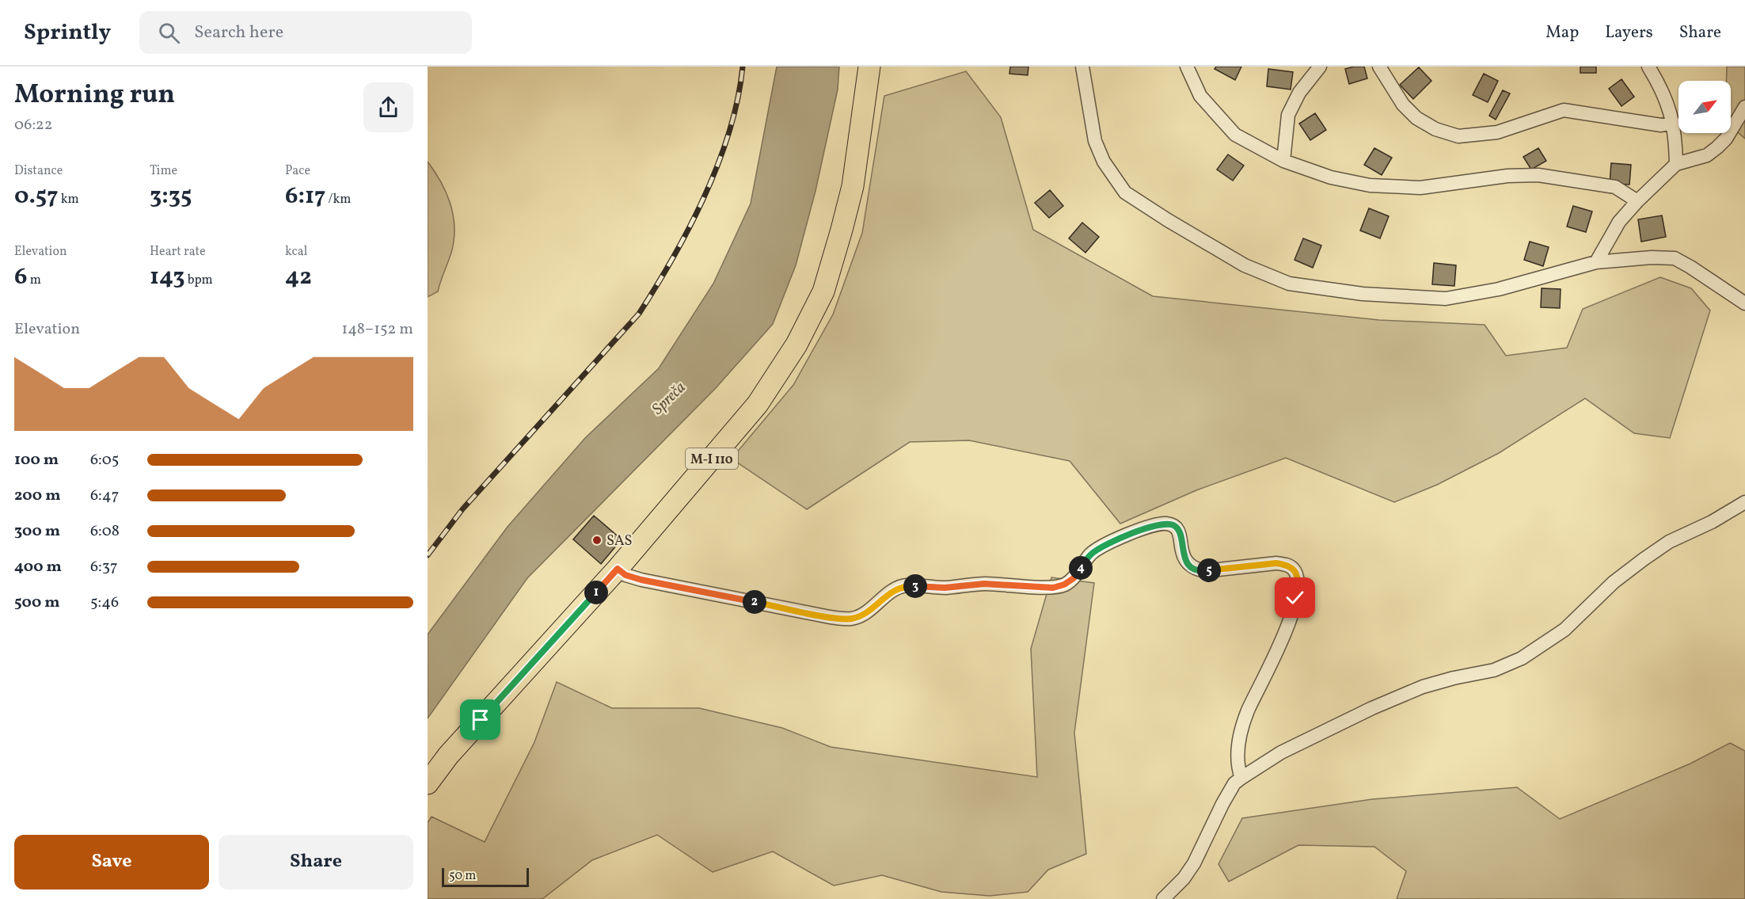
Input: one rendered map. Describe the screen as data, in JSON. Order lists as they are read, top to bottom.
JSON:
{
  "streets": {
    "main road": ["M-I 110"]
  },
  "water": ["Spreča"],
  "places": ["SAS"],
  "scale_bar": "50 m",
  "north": "top right",
  "page": {
    "header": "Sprintly",
    "search": "Search here",
    "nav": ["Map", "Layers", "Share"],
    "heading": ["Morning run", "06:22"],
    "stats": [
      ["Distance", "0.57 km"],
      ["Time", "3:35"],
      ["Pace", "6:17 /km"],
      ["Elevation", "6 m"],
      ["Heart rate", "143 bpm"],
      ["kcal", "42"]
    ],
    "chart": ["Elevation", "148–152 m"],
    "list": [
      {
        "name": "100 m",
        "note": "6:05"
      },
      {
        "name": "200 m",
        "note": "6:47"
      },
      {
        "name": "300 m",
        "note": "6:08"
      },
      {
        "name": "400 m",
        "note": "6:37"
      },
      {
        "name": "500 m",
        "note": "5:46"
      }
    ],
    "pins": [
      "4",
      "5",
      "3",
      "1",
      "2"
    ],
    "buttons": ["Save", "Share"],
    "scale": "50 m"
  }
}
